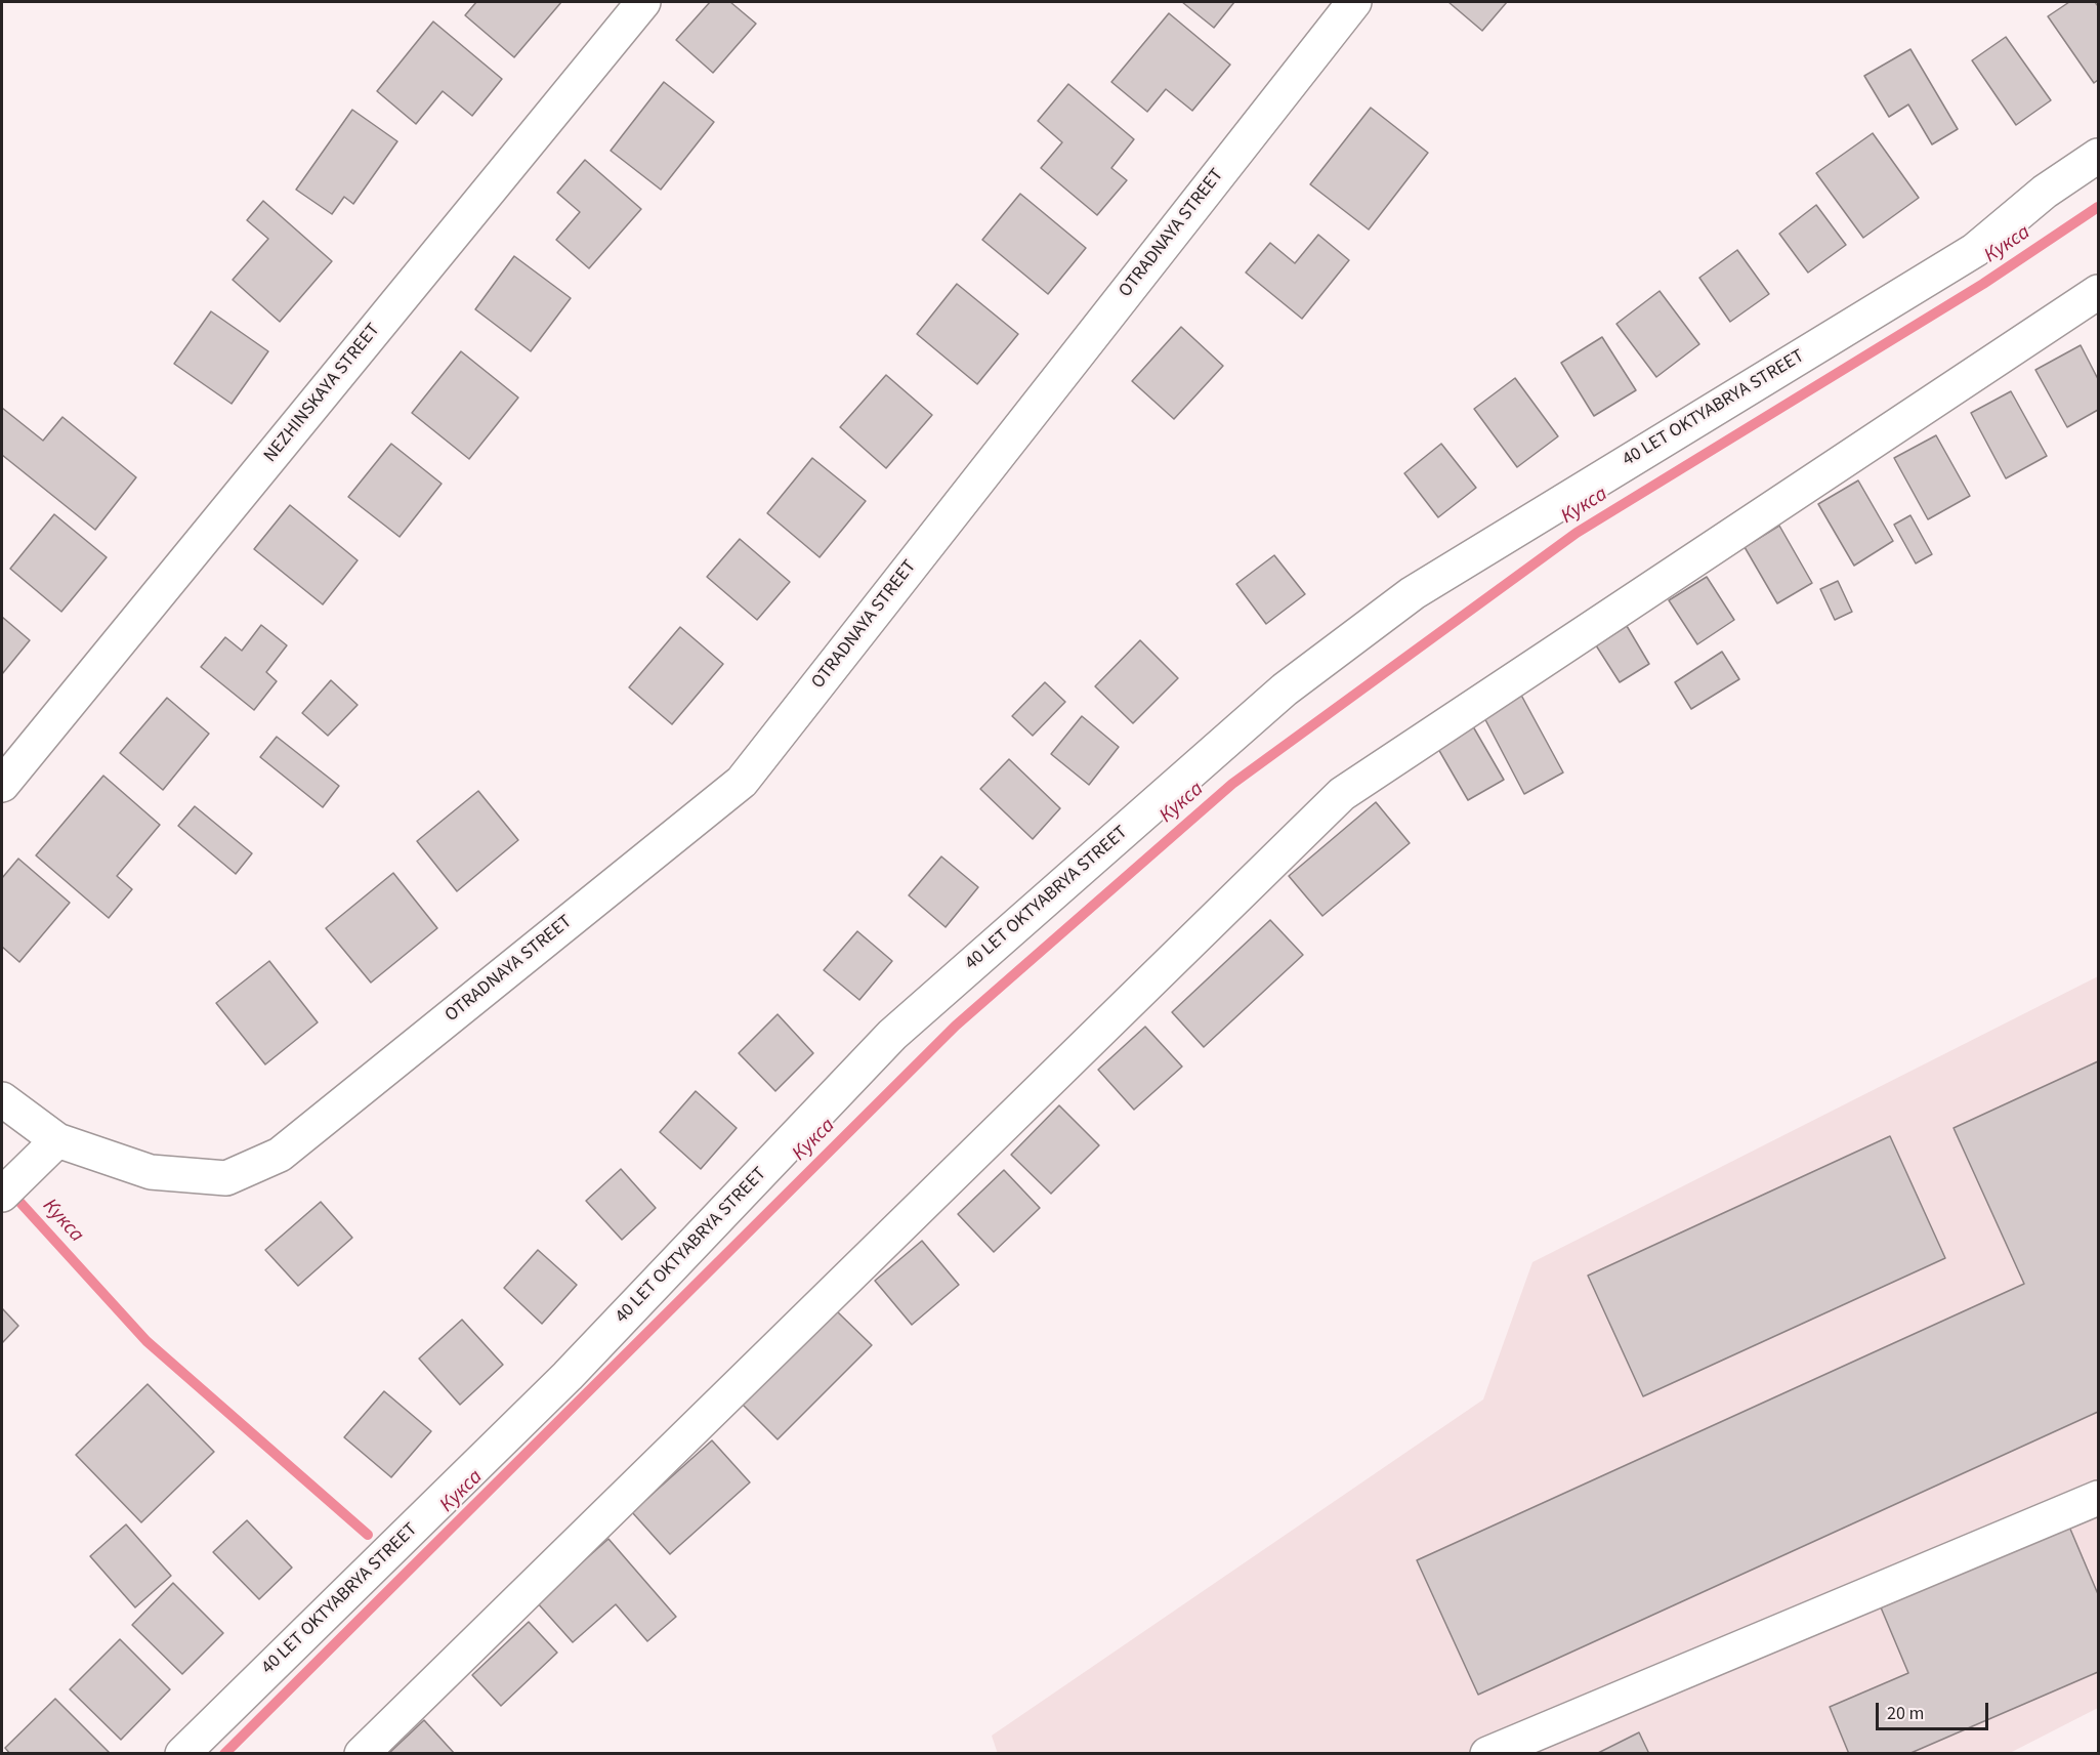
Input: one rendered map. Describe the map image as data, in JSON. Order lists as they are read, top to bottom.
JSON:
{
  "streets": {
    "street": ["OTRADNAYA STREET", "NEZHINSKAYA STREET", "40 LET OKTYABRYA STREET"]
  },
  "water": ["Кукса"],
  "scale_bar": "20 m"
}
